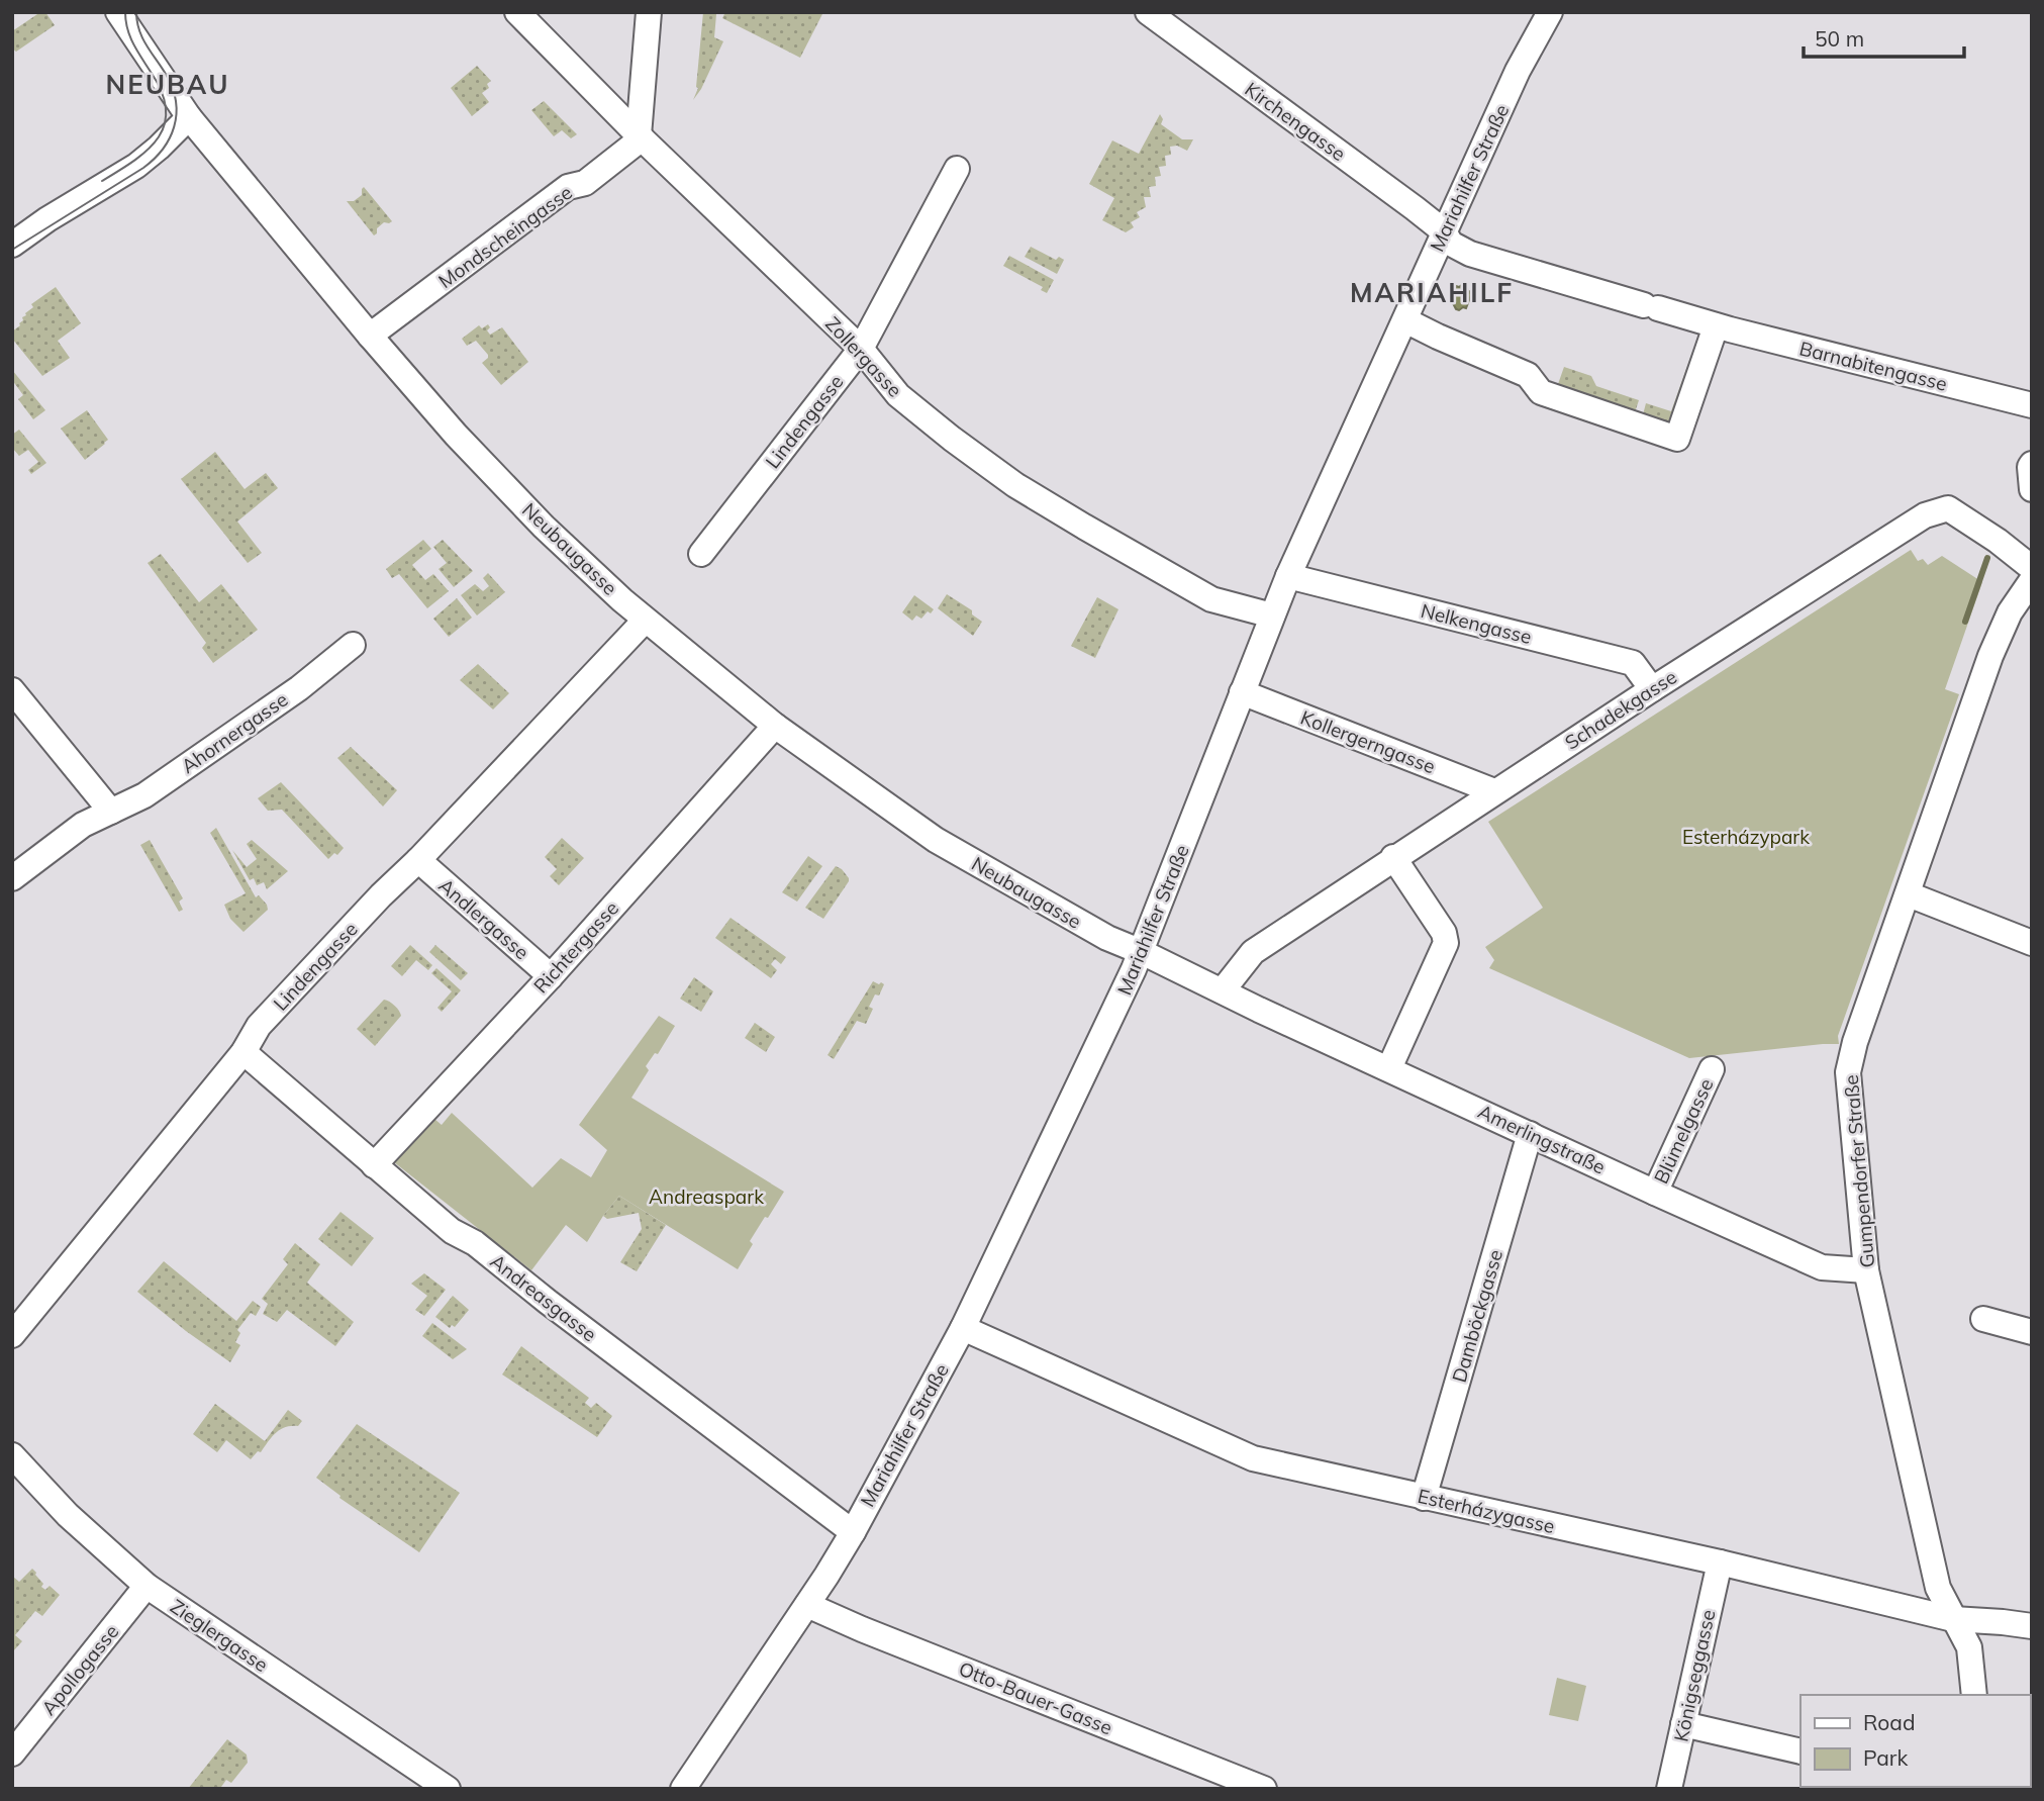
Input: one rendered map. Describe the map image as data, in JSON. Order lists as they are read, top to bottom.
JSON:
{
  "streets": {
    "street": [
      "Kirchengasse",
      "Mariahilfer Straße",
      "Mondscheingasse",
      "Zollergasse",
      "Barnabitengasse",
      "Lindengasse",
      "Neubaugasse",
      "Nelkengasse",
      "Schadekgasse",
      "Ahornergasse",
      "Kollergerngasse",
      "Andlergasse",
      "Richtergasse",
      "Blümelgasse",
      "Amerlingstraße",
      "Gumpendorfer Straße",
      "Andreasgasse",
      "Damböckgasse",
      "Esterházygasse",
      "Zieglergasse",
      "Apollogasse",
      "Königseggasse",
      "Otto-Bauer-Gasse"
    ]
  },
  "crossings": [
    ["Kirchengasse", "Mariahilfer Straße"],
    ["Kirchengasse", "Barnabitengasse"],
    ["Mariahilfer Straße", "Zollergasse"],
    ["Mariahilfer Straße", "Barnabitengasse"],
    ["Mariahilfer Straße", "Neubaugasse"],
    ["Mariahilfer Straße", "Nelkengasse"],
    ["Mariahilfer Straße", "Kollergerngasse"],
    ["Mariahilfer Straße", "Andreasgasse"],
    ["Mariahilfer Straße", "Esterházygasse"],
    ["Mariahilfer Straße", "Otto-Bauer-Gasse"],
    ["Mondscheingasse", "Zollergasse"],
    ["Mondscheingasse", "Neubaugasse"],
    ["Zollergasse", "Lindengasse"],
    ["Lindengasse", "Neubaugasse"],
    ["Lindengasse", "Andlergasse"],
    ["Lindengasse", "Andreasgasse"],
    ["Neubaugasse", "Schadekgasse"],
    ["Neubaugasse", "Richtergasse"],
    ["Neubaugasse", "Amerlingstraße"],
    ["Nelkengasse", "Schadekgasse"],
    ["Schadekgasse", "Kollergerngasse"],
    ["Schadekgasse", "Amerlingstraße"],
    ["Andlergasse", "Richtergasse"],
    ["Richtergasse", "Andreasgasse"],
    ["Blümelgasse", "Amerlingstraße"],
    ["Amerlingstraße", "Gumpendorfer Straße"],
    ["Amerlingstraße", "Damböckgasse"],
    ["Gumpendorfer Straße", "Esterházygasse"],
    ["Damböckgasse", "Esterházygasse"],
    ["Esterházygasse", "Königseggasse"],
    ["Zieglergasse", "Apollogasse"]
  ],
  "districts": ["NEUBAU", "MARIAHILF"],
  "parks": ["Esterházypark", "Andreaspark"],
  "legend": ["Road", "Park"],
  "scale_bar": "50 m"
}
